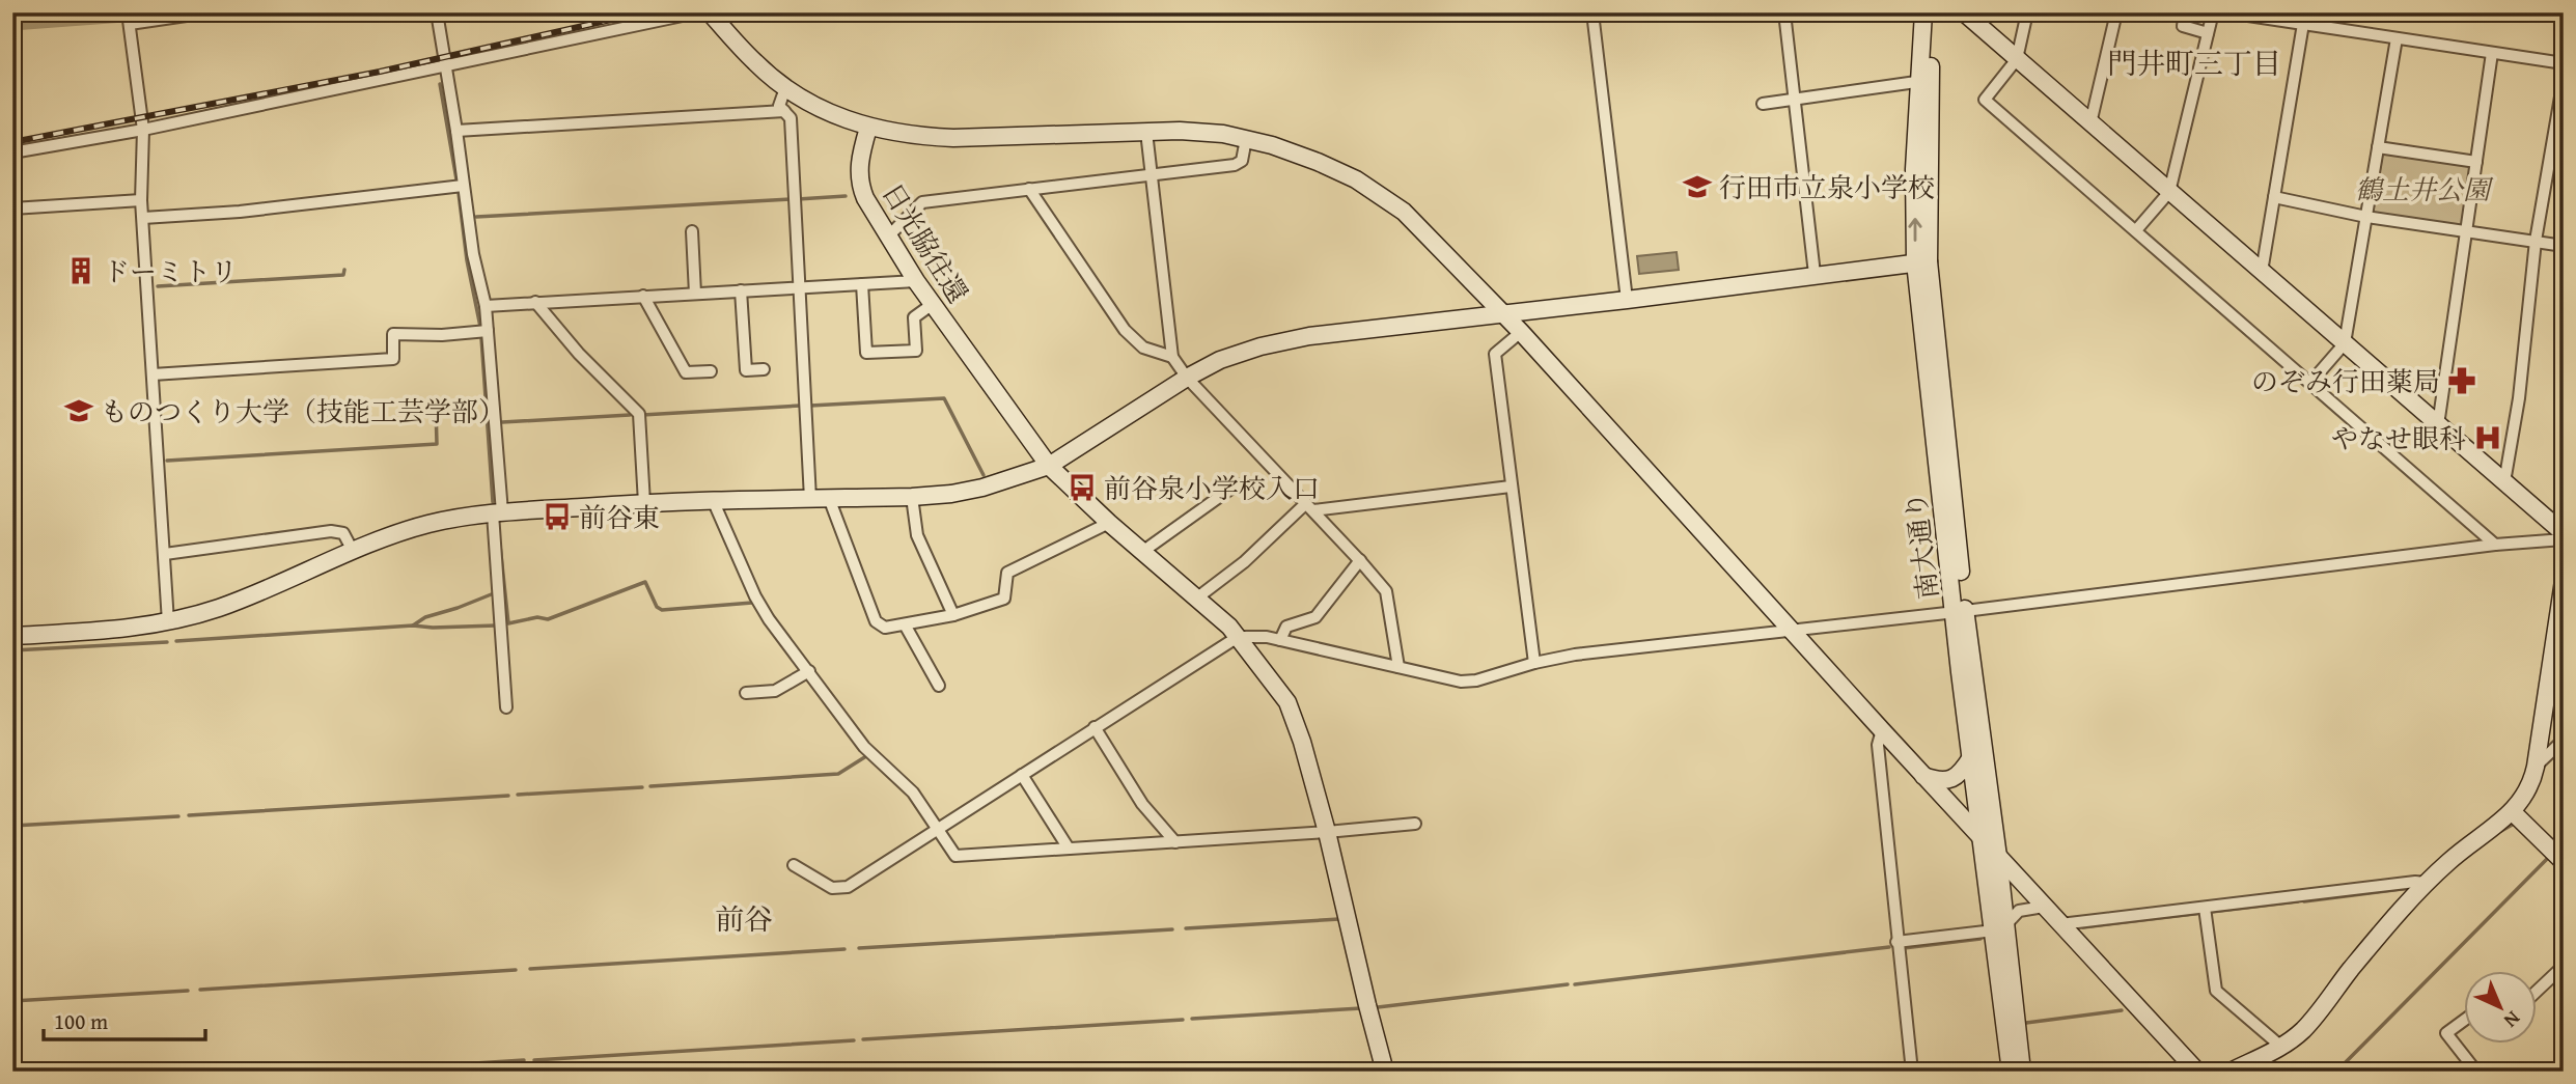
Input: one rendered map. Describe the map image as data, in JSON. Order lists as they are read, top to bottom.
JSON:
{
  "streets": {
    "street": ["日光脇往還", "南大通り"]
  },
  "districts": ["門井町三丁目", "前谷"],
  "parks": ["鶴土井公園"],
  "places": {
    "school or university": ["行田市立泉小学校", "ものつくり大学（技能工芸学部）"],
    "building": ["ドーミトリ"],
    "pharmacy": ["のぞみ行田薬局"],
    "hospital": ["やなせ眼科"],
    "bus stop": ["前谷泉小学校入口", "前谷東"]
  },
  "scale_bar": "100 m",
  "north": "bottom right"
}
